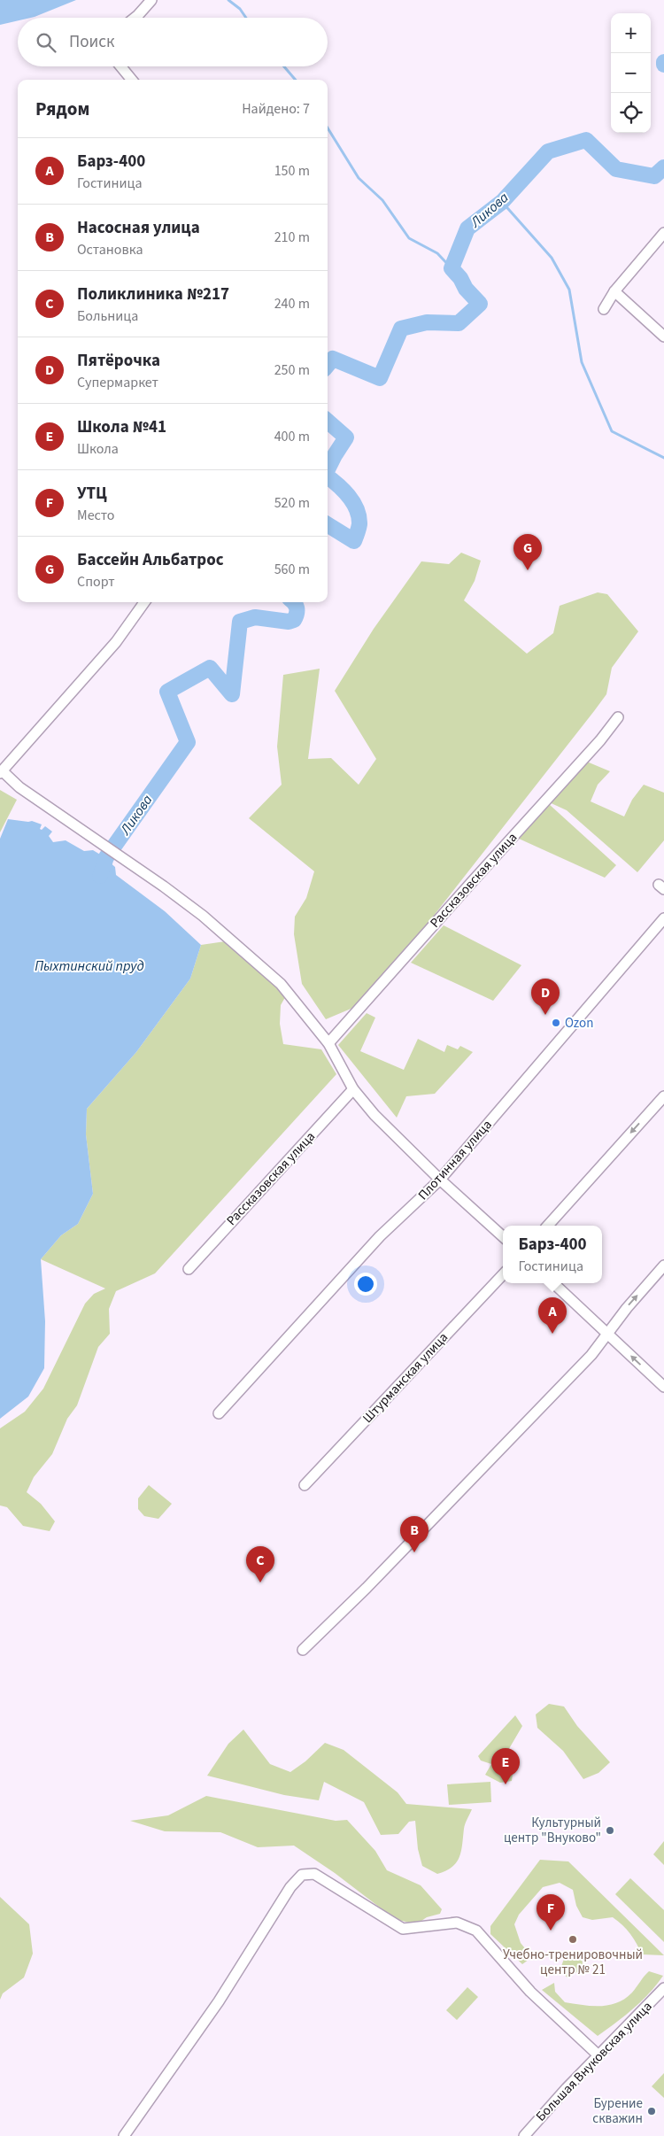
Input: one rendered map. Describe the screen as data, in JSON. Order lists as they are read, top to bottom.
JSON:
{
  "streets": {
    "street": [
      "Рассказовская улица",
      "Плотинная улица",
      "Штурманская улица",
      "Большая Внуковская улица"
    ]
  },
  "water": ["Ликова", "Пыхтинский пруд"],
  "places": [
    "Ozon",
    "Культурный центр \"Внуково\"",
    "Учебно-тренировочный центр № 21",
    "Бурение скважин"
  ],
  "page": {
    "map_buttons": ["+", "−"],
    "search": "Поиск",
    "heading": ["Рядом", "Найдено: 7"],
    "list": [
      {
        "mark": "A",
        "name": "Барз-400",
        "note": "Гостиница",
        "value": "150 m"
      },
      {
        "mark": "B",
        "name": "Насосная улица",
        "note": "Остановка",
        "value": "210 m"
      },
      {
        "mark": "C",
        "name": "Поликлиника №217",
        "note": "Больница",
        "value": "240 m"
      },
      {
        "mark": "D",
        "name": "Пятёрочка",
        "note": "Супермаркет",
        "value": "250 m"
      },
      {
        "mark": "E",
        "name": "Школа №41",
        "note": "Школа",
        "value": "400 m"
      },
      {
        "mark": "F",
        "name": "УТЦ",
        "note": "Место",
        "value": "520 m"
      },
      {
        "mark": "G",
        "name": "Бассейн Альбатрос",
        "note": "Спорт",
        "value": "560 m"
      }
    ],
    "pins": [
      "G",
      "D",
      "A",
      "B",
      "C",
      "E",
      "F"
    ],
    "popup": ["Барз-400", "Гостиница"]
  }
}
